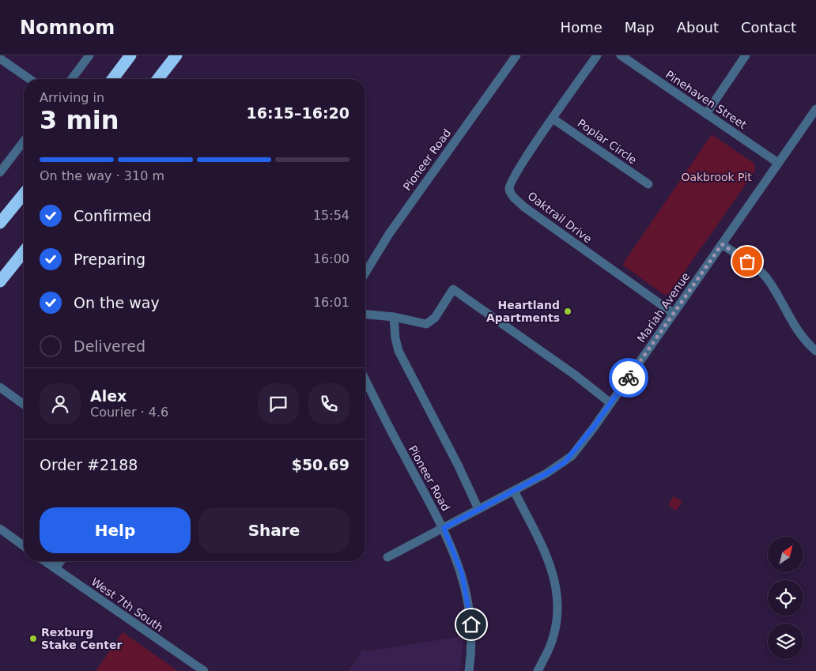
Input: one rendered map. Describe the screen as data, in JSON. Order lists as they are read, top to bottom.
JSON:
{
  "streets": {
    "street": [
      "Pinehaven Street",
      "Poplar Circle",
      "Pioneer Road",
      "Oaktrail Drive",
      "Mariah Avenue",
      "West 7th South"
    ]
  },
  "crossings": [
    ["Pinehaven Street", "Mariah Avenue"],
    ["Poplar Circle", "Oaktrail Drive"],
    ["Pioneer Road", "Mariah Avenue"],
    ["Oaktrail Drive", "Mariah Avenue"]
  ],
  "parks": ["Oakbrook Pit"],
  "places": ["Heartland Apartments", "Rexburg Stake Center"],
  "north": "top right",
  "page": {
    "header": "Nomnom",
    "nav": [
      "Home",
      "Map",
      "About",
      "Contact"
    ],
    "heading": ["3 min", "Arriving in", "16:15–16:20"],
    "panel": [
      "Alex",
      "Courier · 4.6",
      "Order #2188",
      "$50.69"
    ],
    "bar": "On the way · 310 m",
    "list": [
      ["Confirmed", "15:54"],
      ["Preparing", "16:00"],
      ["On the way", "16:01"],
      "Delivered"
    ],
    "buttons": ["Help", "Share"]
  }
}
